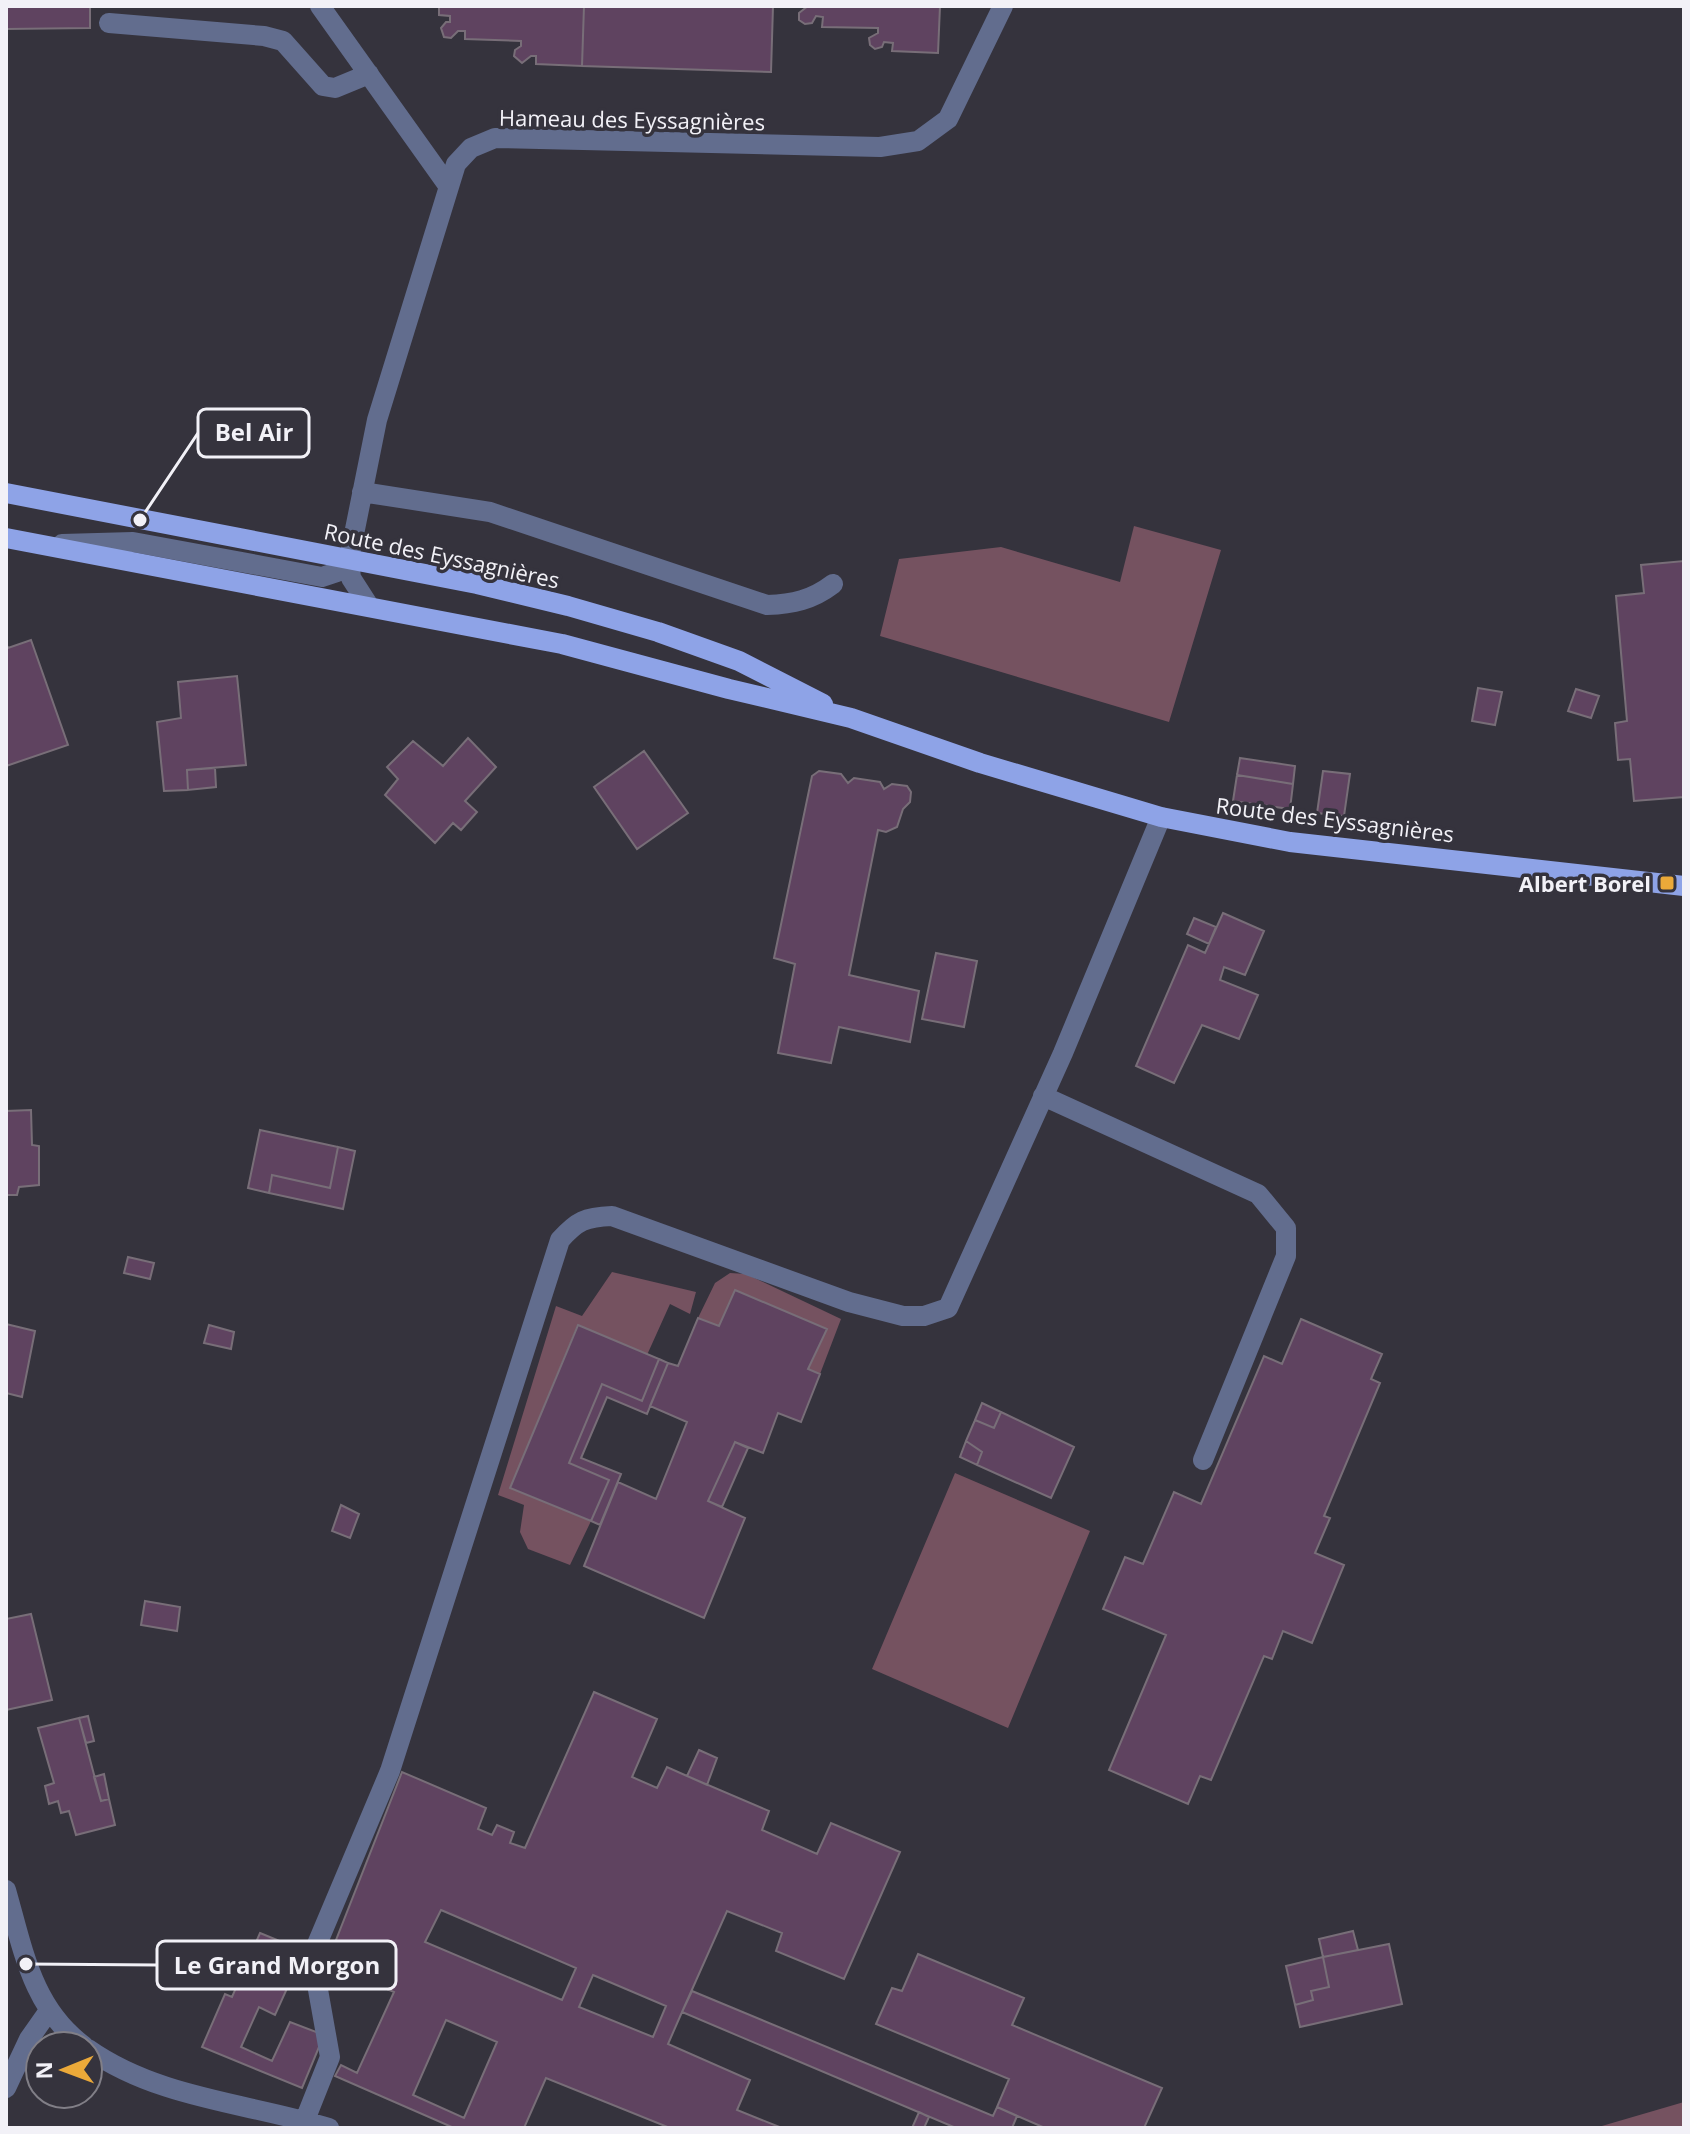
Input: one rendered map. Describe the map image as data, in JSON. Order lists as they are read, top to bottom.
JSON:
{
  "streets": {
    "main road": ["Route des Eyssagnières"],
    "street": ["Hameau des Eyssagnières"]
  },
  "crossings": [
    ["Hameau des Eyssagnières", "Route des Eyssagnières"]
  ],
  "places": {
    "other": ["Bel Air", "Le Grand Morgon"],
    "transit": ["Albert Borel"]
  },
  "north": "left"
}
